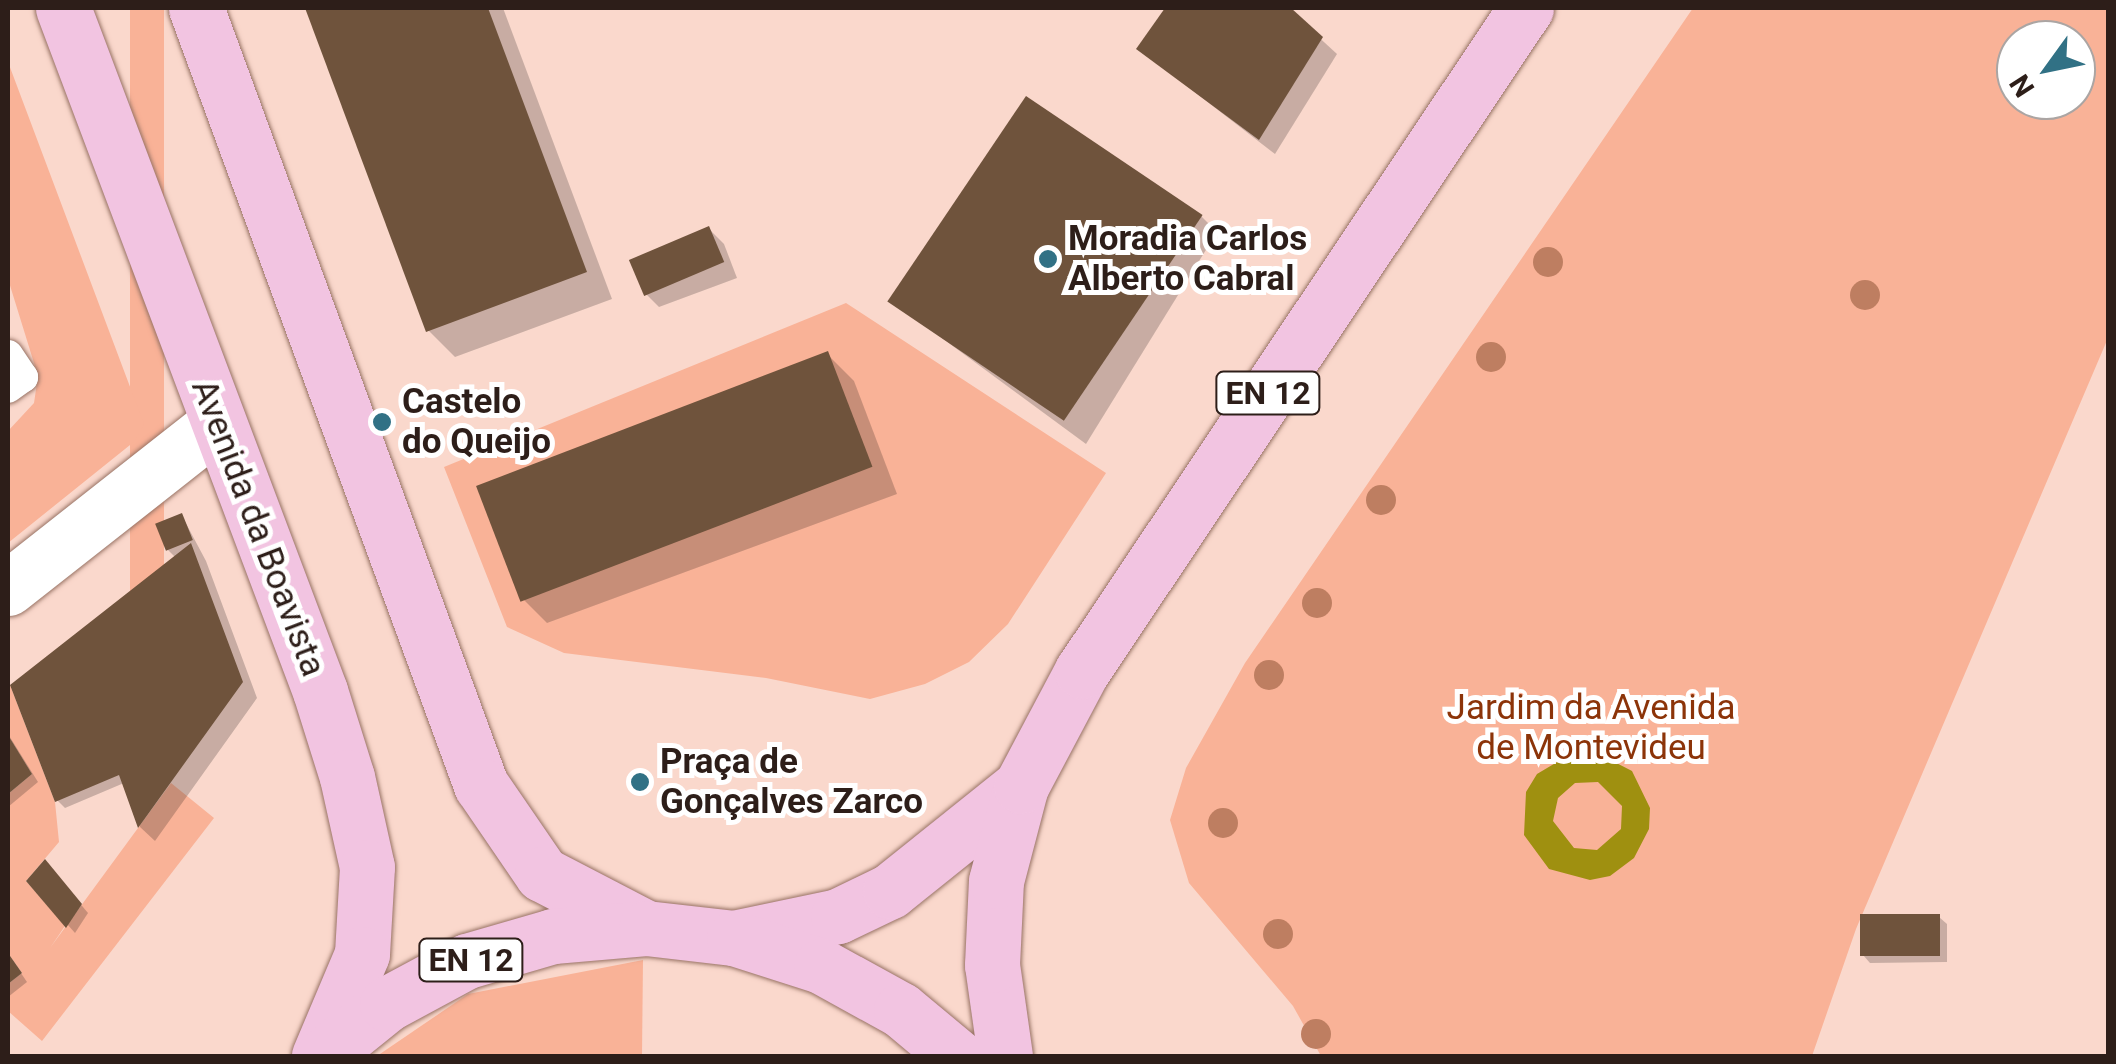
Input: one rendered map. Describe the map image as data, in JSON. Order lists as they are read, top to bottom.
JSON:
{
  "streets": {
    "main road": ["EN 12", "Avenida da Boavista"]
  },
  "crossings": [
    ["EN 12", "Avenida da Boavista"]
  ],
  "parks": ["Jardim da Avenida de Montevideu"],
  "places": ["Moradia Carlos Alberto Cabral", "Castelo do Queijo", "Praça de Gonçalves Zarco"],
  "north": "bottom left"
}
